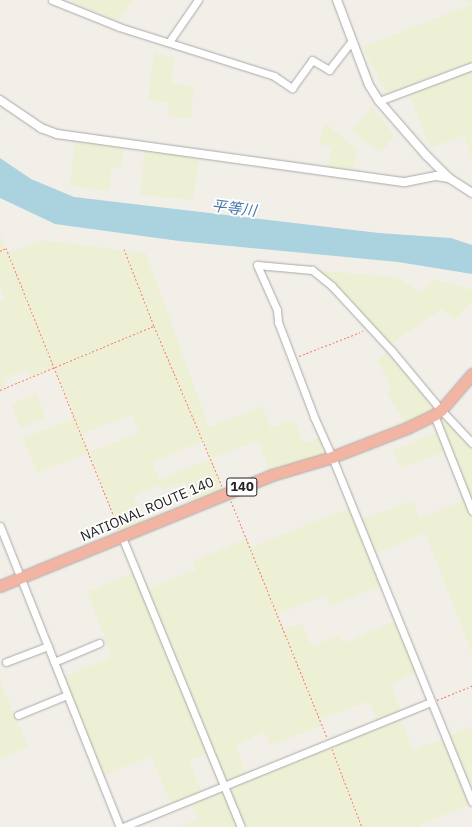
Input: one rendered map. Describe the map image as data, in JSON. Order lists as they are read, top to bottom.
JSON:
{
  "streets": {
    "highway": ["140", "NATIONAL ROUTE 140"]
  },
  "water": ["平等川"]
}
